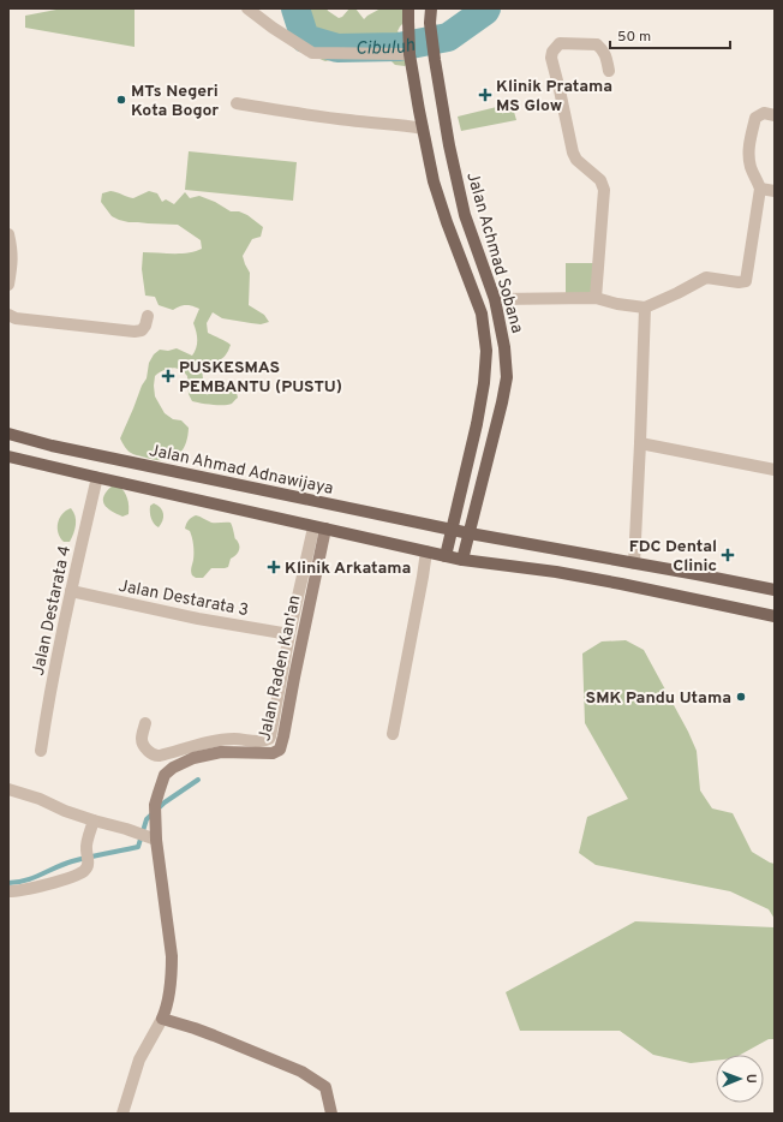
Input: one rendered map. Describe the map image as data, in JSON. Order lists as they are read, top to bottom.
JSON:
{
  "streets": {
    "main road": ["Jalan Achmad Sobana", "Jalan Ahmad Adnawijaya"],
    "street": ["Jalan Destarata 3", "Jalan Destarata 4", "Jalan Raden Kan'an"]
  },
  "crossings": [
    ["Jalan Achmad Sobana", "Jalan Ahmad Adnawijaya"],
    ["Jalan Destarata 3", "Jalan Destarata 4"]
  ],
  "water": ["Cibuluh"],
  "places": {
    "health": [
      "Klinik Pratama MS Glow",
      "PUSKESMAS PEMBANTU (PUSTU)",
      "FDC Dental Clinic",
      "Klinik Arkatama"
    ],
    "other": ["MTs Negeri Kota Bogor", "SMK Pandu Utama"]
  },
  "scale_bar": "50 m",
  "north": "right"
}
